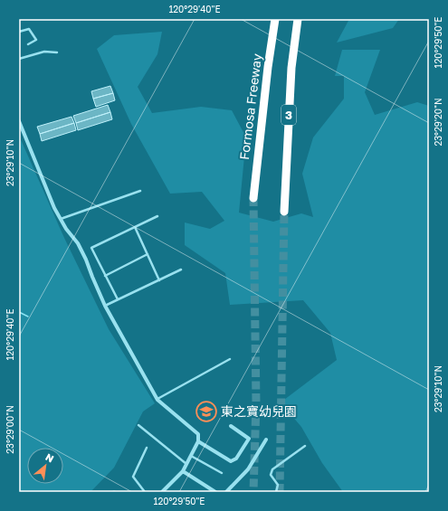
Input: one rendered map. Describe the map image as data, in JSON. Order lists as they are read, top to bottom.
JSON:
{
  "streets": {
    "highway": ["Formosa Freeway", "3"]
  },
  "places": {
    "school or university": ["東之寶幼兒園"]
  },
  "north": "top right",
  "coordinates": [
    "120°29'40\"E",
    "120°29'50\"E",
    "23°29'20\"N",
    "23°29'10\"N",
    "23°29'00\"N"
  ]
}
